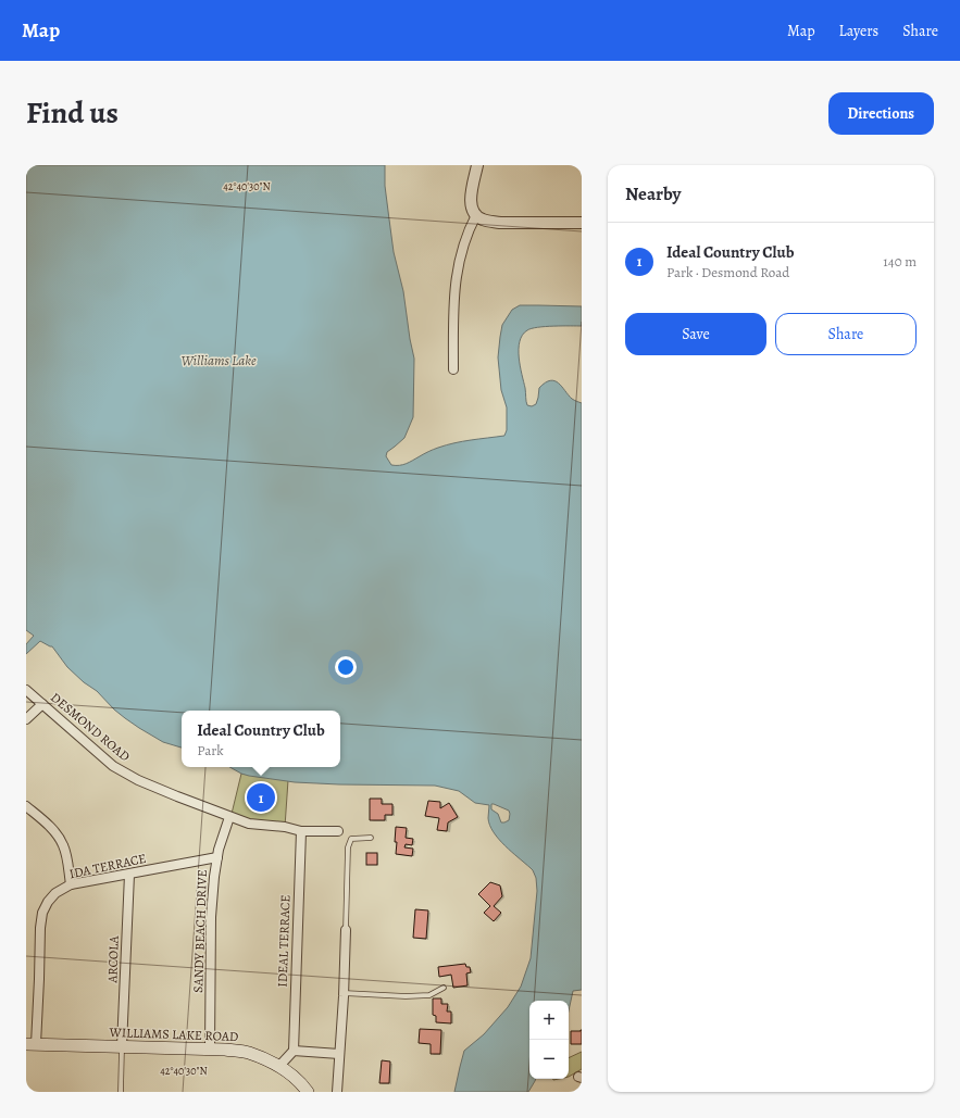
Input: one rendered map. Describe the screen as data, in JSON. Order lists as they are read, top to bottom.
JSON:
{
  "streets": {
    "main road": ["WILLIAMS LAKE ROAD"],
    "street": [
      "DESMOND ROAD",
      "IDA TERRACE",
      "SANDY BEACH DRIVE",
      "IDEAL TERRACE",
      "ARCOLA"
    ]
  },
  "crossings": [
    ["DESMOND ROAD", "SANDY BEACH DRIVE"],
    ["DESMOND ROAD", "IDEAL TERRACE"],
    ["IDA TERRACE", "SANDY BEACH DRIVE"],
    ["IDA TERRACE", "ARCOLA"],
    ["IDA TERRACE", "WILLIAMS LAKE ROAD"],
    ["SANDY BEACH DRIVE", "WILLIAMS LAKE ROAD"],
    ["ARCOLA", "WILLIAMS LAKE ROAD"]
  ],
  "water": ["Williams Lake"],
  "page": {
    "header": "Map",
    "nav": ["Map", "Layers", "Share"],
    "title": "Find us",
    "buttons": [
      "Directions",
      ["Save", "Share"]
    ],
    "heading": "Nearby",
    "list": [
      {
        "mark": "1",
        "name": "Ideal Country Club",
        "note": "Park · Desmond Road",
        "value": "140 m"
      }
    ],
    "popup": ["Ideal Country Club", "Park"],
    "pins": "1",
    "map_buttons": ["+", "−"]
  },
  "coordinates": ["42°40'30\"N"]
}
